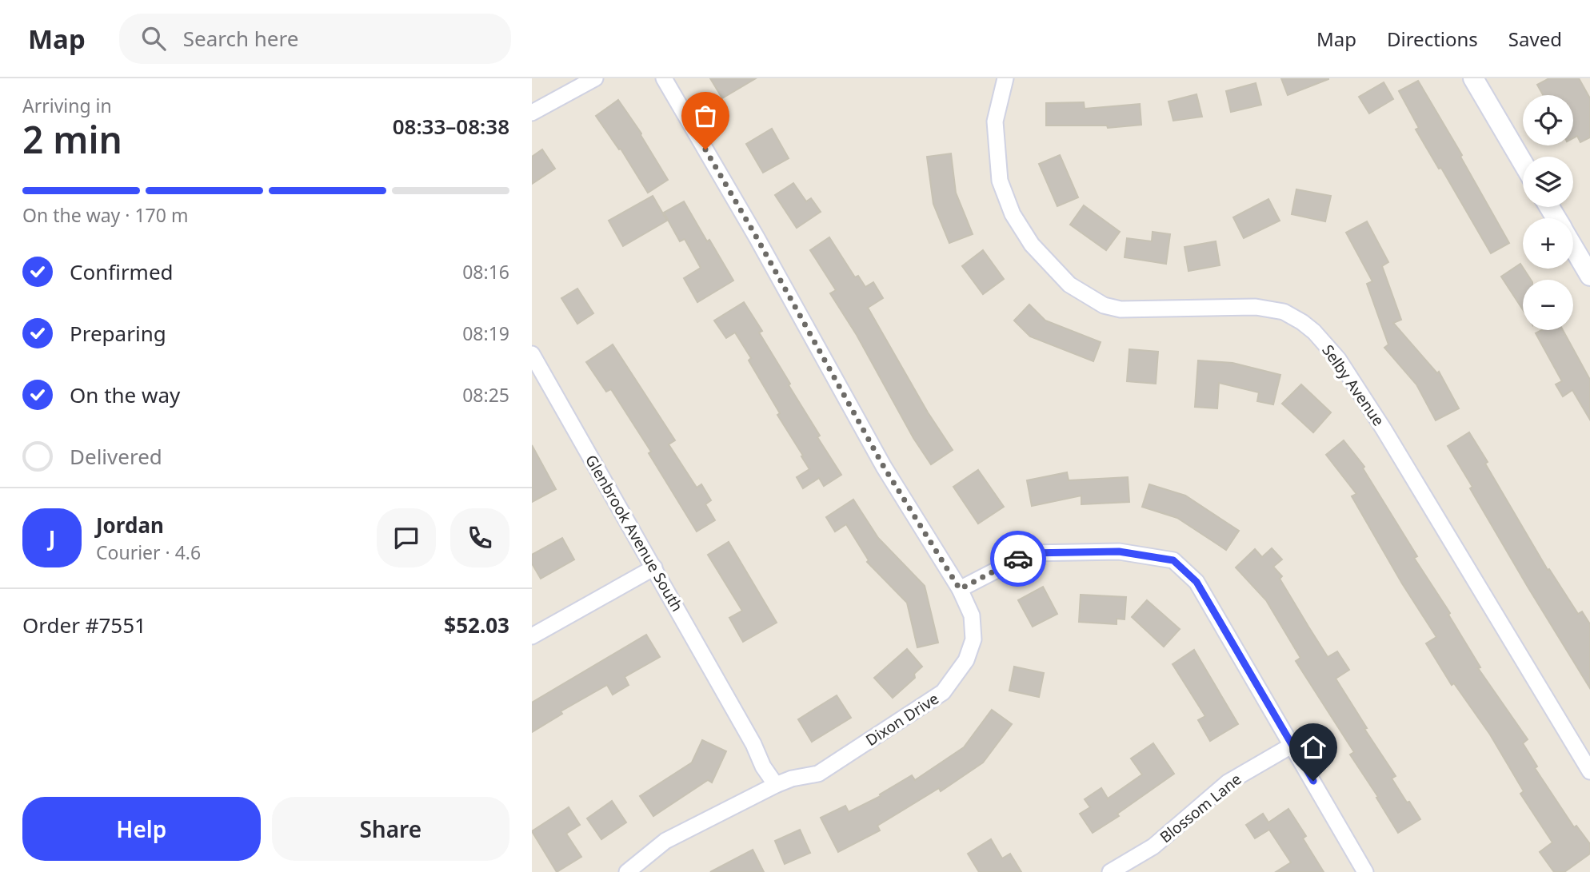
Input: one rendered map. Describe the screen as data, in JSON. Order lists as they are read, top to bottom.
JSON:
{
  "streets": {
    "street": [
      "Selby Avenue",
      "Glenbrook Avenue South",
      "Dixon Drive",
      "Blossom Lane"
    ]
  },
  "crossings": [
    ["Glenbrook Avenue South", "Dixon Drive"]
  ],
  "page": {
    "header": "Map",
    "search": "Search here",
    "nav": ["Map", "Directions", "Saved"],
    "heading": ["2 min", "Arriving in", "08:33–08:38"],
    "panel": [
      "Jordan",
      "Courier · 4.6",
      "Order #7551",
      "$52.03"
    ],
    "map_buttons": ["+", "−"],
    "bar": "On the way · 170 m",
    "list": [
      ["Confirmed", "08:16"],
      ["Preparing", "08:19"],
      ["On the way", "08:25"],
      "Delivered"
    ],
    "round": "J",
    "buttons": ["Help", "Share"]
  }
}
